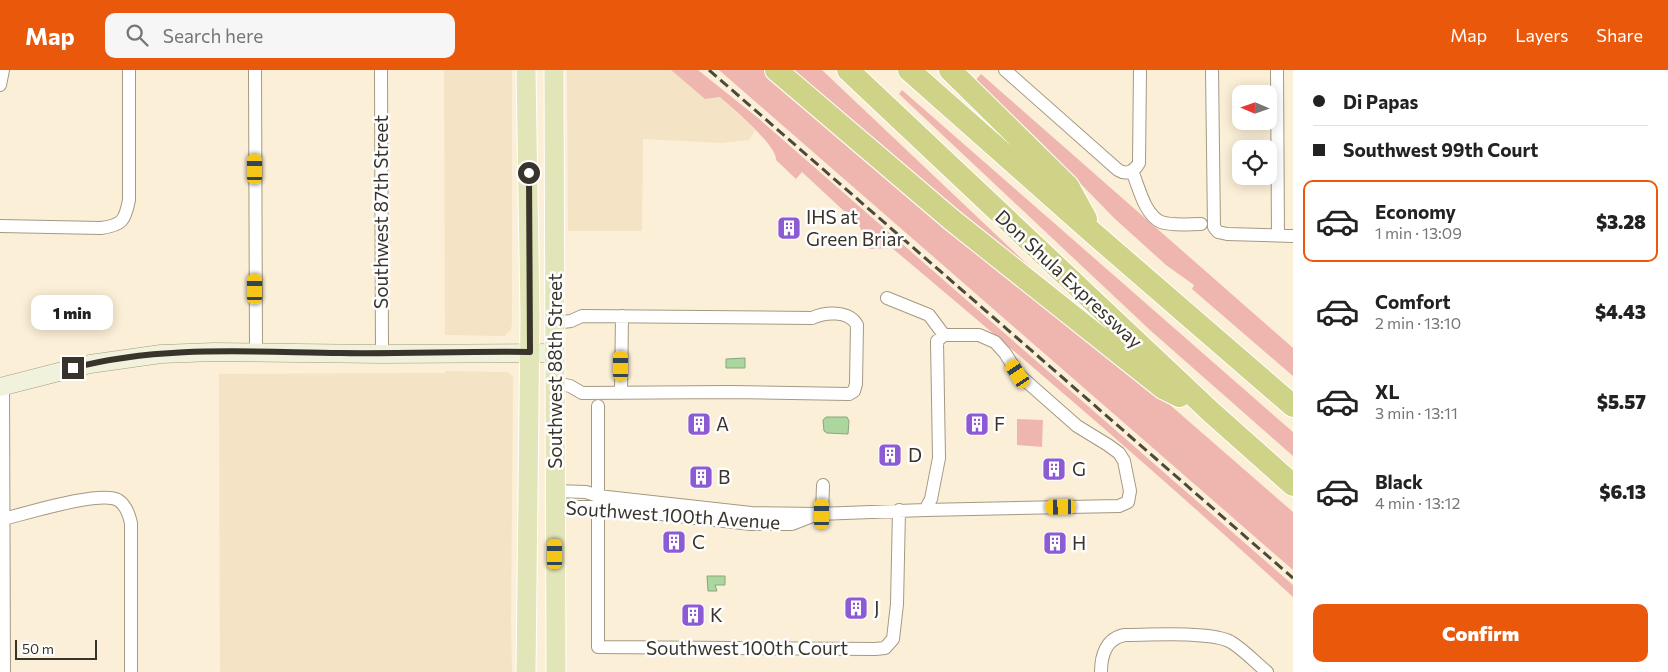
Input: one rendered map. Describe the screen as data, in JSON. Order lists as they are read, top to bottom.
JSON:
{
  "streets": {
    "highway": ["Don Shula Expressway"],
    "main road": ["Southwest 88th Street"],
    "street": ["Southwest 87th Street", "Southwest 100th Avenue", "Southwest 100th Court"]
  },
  "crossings": [
    ["Southwest 88th Street", "Southwest 100th Avenue"],
    ["Southwest 100th Avenue", "Southwest 100th Court"]
  ],
  "places": {
    "building": [
      "IHS at Green Briar",
      "A",
      "F",
      "D",
      "G",
      "B",
      "C",
      "H",
      "J",
      "K"
    ]
  },
  "scale_bar": "50 m",
  "north": "left",
  "page": {
    "header": "Map",
    "search": "Search here",
    "nav": ["Map", "Layers", "Share"],
    "banner": ["Di Papas", "Southwest 99th Court"],
    "list": [
      {
        "name": "Economy",
        "note": "1 min · 13:09",
        "value": "$3.28"
      },
      {
        "name": "Comfort",
        "note": "2 min · 13:10",
        "value": "$4.43"
      },
      {
        "name": "XL",
        "note": "3 min · 13:11",
        "value": "$5.57"
      },
      {
        "name": "Black",
        "note": "4 min · 13:12",
        "value": "$6.13"
      }
    ],
    "bubble": "1 min",
    "buttons": "Confirm",
    "scale": "50 m"
  }
}
